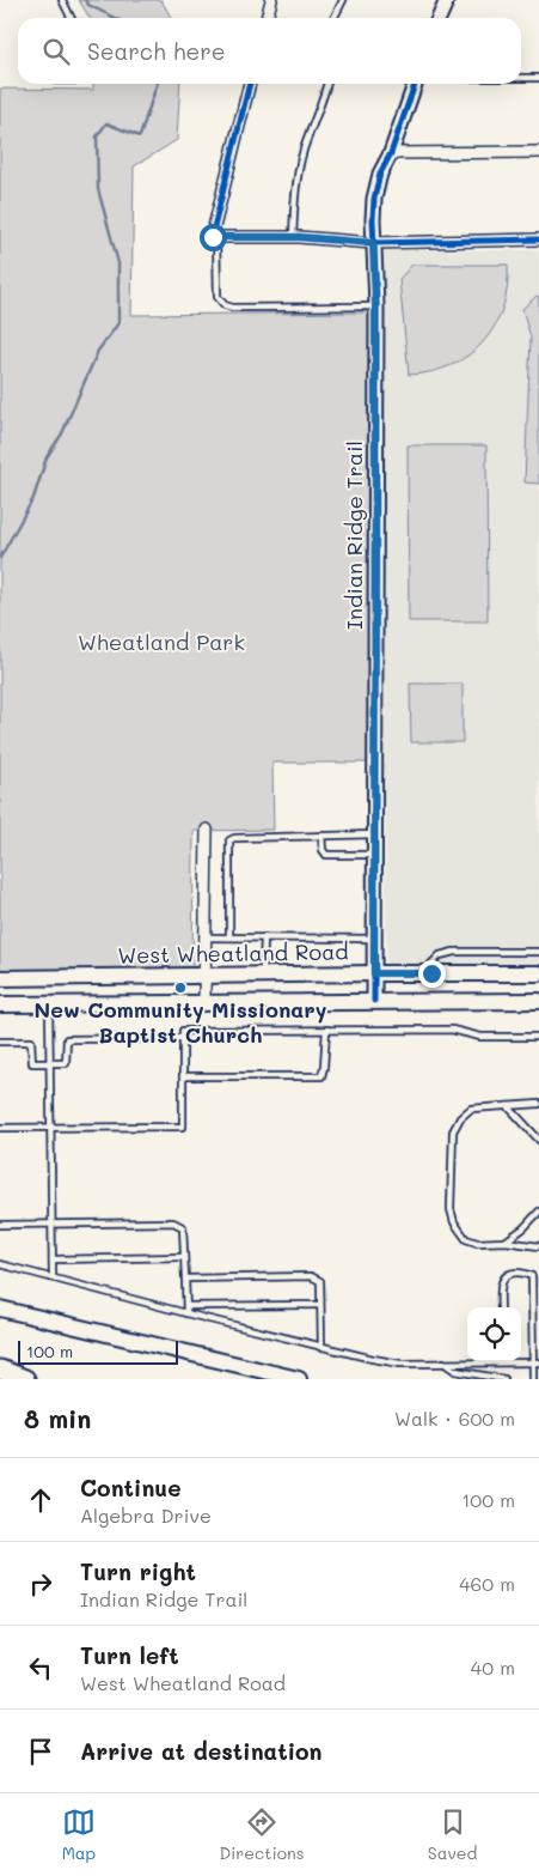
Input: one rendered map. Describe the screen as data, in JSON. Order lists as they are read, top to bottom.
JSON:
{
  "streets": {
    "main road": ["West Wheatland Road"],
    "street": ["Indian Ridge Trail"]
  },
  "crossings": [
    ["Indian Ridge Trail", "West Wheatland Road"]
  ],
  "parks": ["Wheatland Park"],
  "places": ["New Community Missionary Baptist Church"],
  "scale_bar": "100 m",
  "page": {
    "search": "Search here",
    "scale": "100 m",
    "heading": ["8 min", "Walk · 600 m"],
    "list": [
      ["Continue", "Algebra Drive", "100 m"],
      ["Turn right", "Indian Ridge Trail", "460 m"],
      ["Turn left", "West Wheatland Road", "40 m"],
      "Arrive at destination"
    ],
    "nav": ["Map", "Directions", "Saved"]
  }
}
